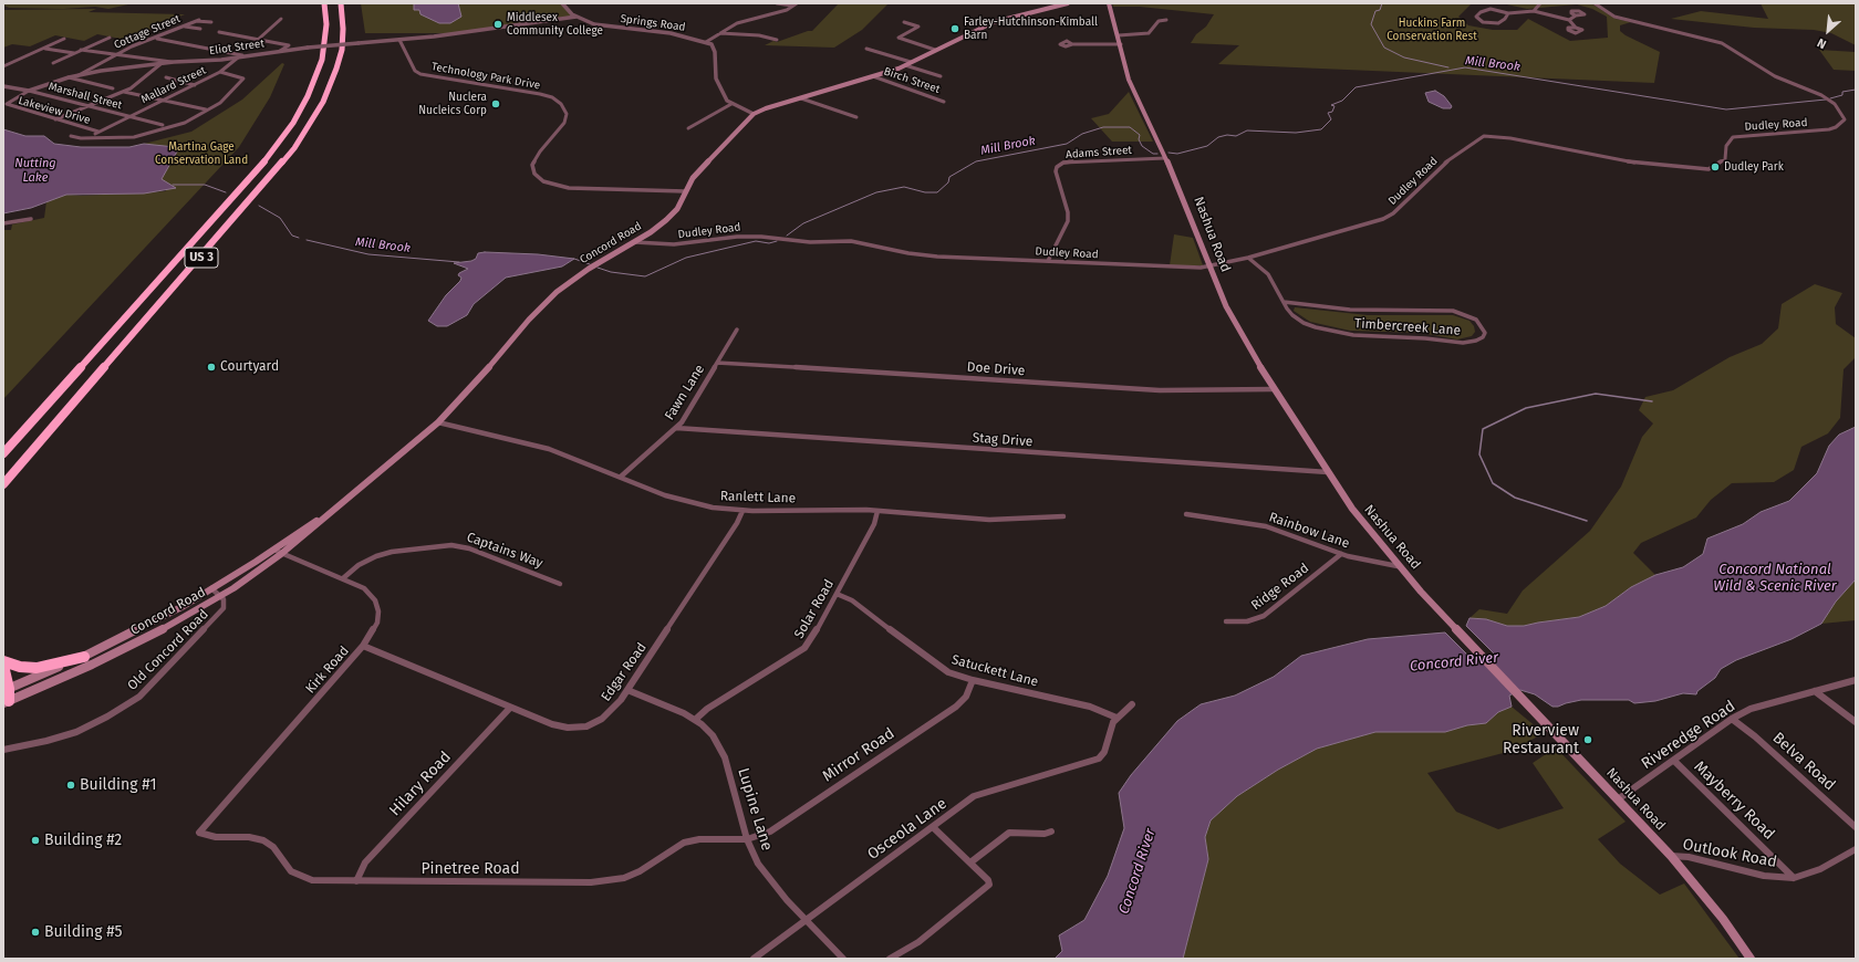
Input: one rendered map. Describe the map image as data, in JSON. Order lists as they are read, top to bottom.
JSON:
{
  "streets": {
    "highway": ["US 3"],
    "main road": ["Nashua Road", "Concord Road"],
    "street": [
      "Springs Road",
      "Cottage Street",
      "Eliot Street",
      "Technology Park Drive",
      "Birch Street",
      "Mallard Street",
      "Marshall Street",
      "Lakeview Drive",
      "Dudley Road",
      "Adams Street",
      "Timbercreek Lane",
      "Doe Drive",
      "Fawn Lane",
      "Stag Drive",
      "Ranlett Lane",
      "Rainbow Lane",
      "Captains Way",
      "Ridge Road",
      "Solar Road",
      "Old Concord Road",
      "Kirk Road",
      "Satuckett Lane",
      "Edgar Road",
      "Riveredge Road",
      "Mirror Road",
      "Belva Road",
      "Hilary Road",
      "Mayberry Road",
      "Lupine Lane",
      "Osceola Lane",
      "Outlook Road",
      "Pinetree Road"
    ]
  },
  "crossings": [
    ["Springs Road", "Eliot Street"],
    ["Cottage Street", "Eliot Street"],
    ["Eliot Street", "Technology Park Drive"],
    ["Eliot Street", "Mallard Street"],
    ["Eliot Street", "Marshall Street"],
    ["Eliot Street", "Lakeview Drive"],
    ["Technology Park Drive", "Concord Road"],
    ["Birch Street", "Concord Road"],
    ["Mallard Street", "Marshall Street"],
    ["Mallard Street", "Lakeview Drive"],
    ["Dudley Road", "Adams Street"],
    ["Dudley Road", "Nashua Road"],
    ["Dudley Road", "Concord Road"],
    ["Dudley Road", "Timbercreek Lane"],
    ["Adams Street", "Nashua Road"],
    ["Nashua Road", "Doe Drive"],
    ["Nashua Road", "Stag Drive"],
    ["Nashua Road", "Rainbow Lane"],
    ["Nashua Road", "Riveredge Road"],
    ["Nashua Road", "Outlook Road"],
    ["Concord Road", "Ranlett Lane"],
    ["Concord Road", "Old Concord Road"],
    ["Concord Road", "Kirk Road"],
    ["Doe Drive", "Fawn Lane"],
    ["Fawn Lane", "Stag Drive"],
    ["Fawn Lane", "Ranlett Lane"],
    ["Ranlett Lane", "Solar Road"],
    ["Ranlett Lane", "Edgar Road"],
    ["Rainbow Lane", "Ridge Road"],
    ["Captains Way", "Kirk Road"],
    ["Solar Road", "Satuckett Lane"],
    ["Solar Road", "Lupine Lane"],
    ["Kirk Road", "Edgar Road"],
    ["Kirk Road", "Pinetree Road"],
    ["Satuckett Lane", "Mirror Road"],
    ["Satuckett Lane", "Osceola Lane"],
    ["Edgar Road", "Hilary Road"],
    ["Edgar Road", "Lupine Lane"],
    ["Riveredge Road", "Belva Road"],
    ["Riveredge Road", "Mayberry Road"],
    ["Mirror Road", "Lupine Lane"],
    ["Mirror Road", "Pinetree Road"],
    ["Hilary Road", "Pinetree Road"],
    ["Mayberry Road", "Outlook Road"],
    ["Lupine Lane", "Osceola Lane"],
    ["Lupine Lane", "Pinetree Road"]
  ],
  "water": [
    "Mill Brook",
    "Nutting Lake",
    "Concord National Wild & Scenic River",
    "Concord River"
  ],
  "parks": ["Huckins Farm Conservation Rest", "Martina Gage Conservation Land"],
  "places": [
    "Middlesex Community College",
    "Farley-Hutchinson-Kimball Barn",
    "Nuclera Nucleics Corp",
    "Dudley Park",
    "Courtyard",
    "Riverview Restaurant",
    "Building #1",
    "Building #2",
    "Building #5"
  ],
  "north": "bottom left"
}
